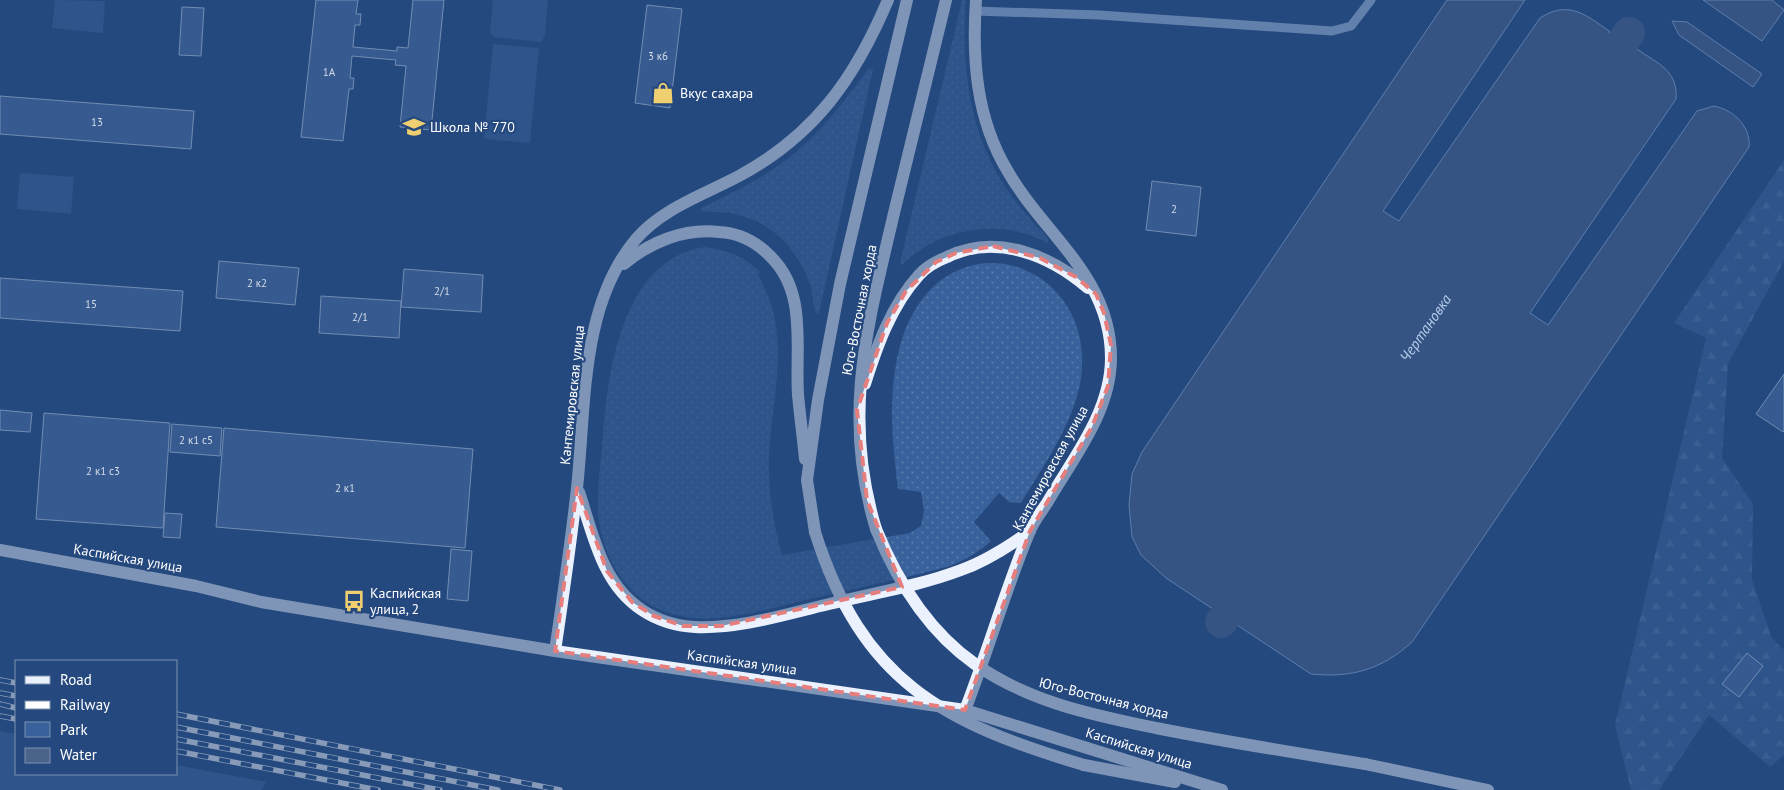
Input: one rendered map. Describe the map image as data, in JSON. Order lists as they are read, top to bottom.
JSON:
{
  "streets": {
    "main road": ["Юго-Восточная хорда", "Кантемировская улица", "Каспийская улица"]
  },
  "crossings": [
    ["Юго-Восточная хорда", "Каспийская улица"],
    ["Кантемировская улица", "Каспийская улица"]
  ],
  "water": ["Чертановка"],
  "places": {
    "shop": ["Вкус сахара"],
    "school or university": ["Школа № 770"],
    "bus stop": ["Каспийская улица, 2"]
  },
  "house_numbers": [
    "3 к6",
    "1А",
    "13",
    "2",
    "2 к2",
    "2/1",
    "15",
    "2/1",
    "2 к1 с5",
    "2 к1 с3",
    "2 к1"
  ],
  "legend": [
    "Road",
    "Railway",
    "Park",
    "Water"
  ]
}
